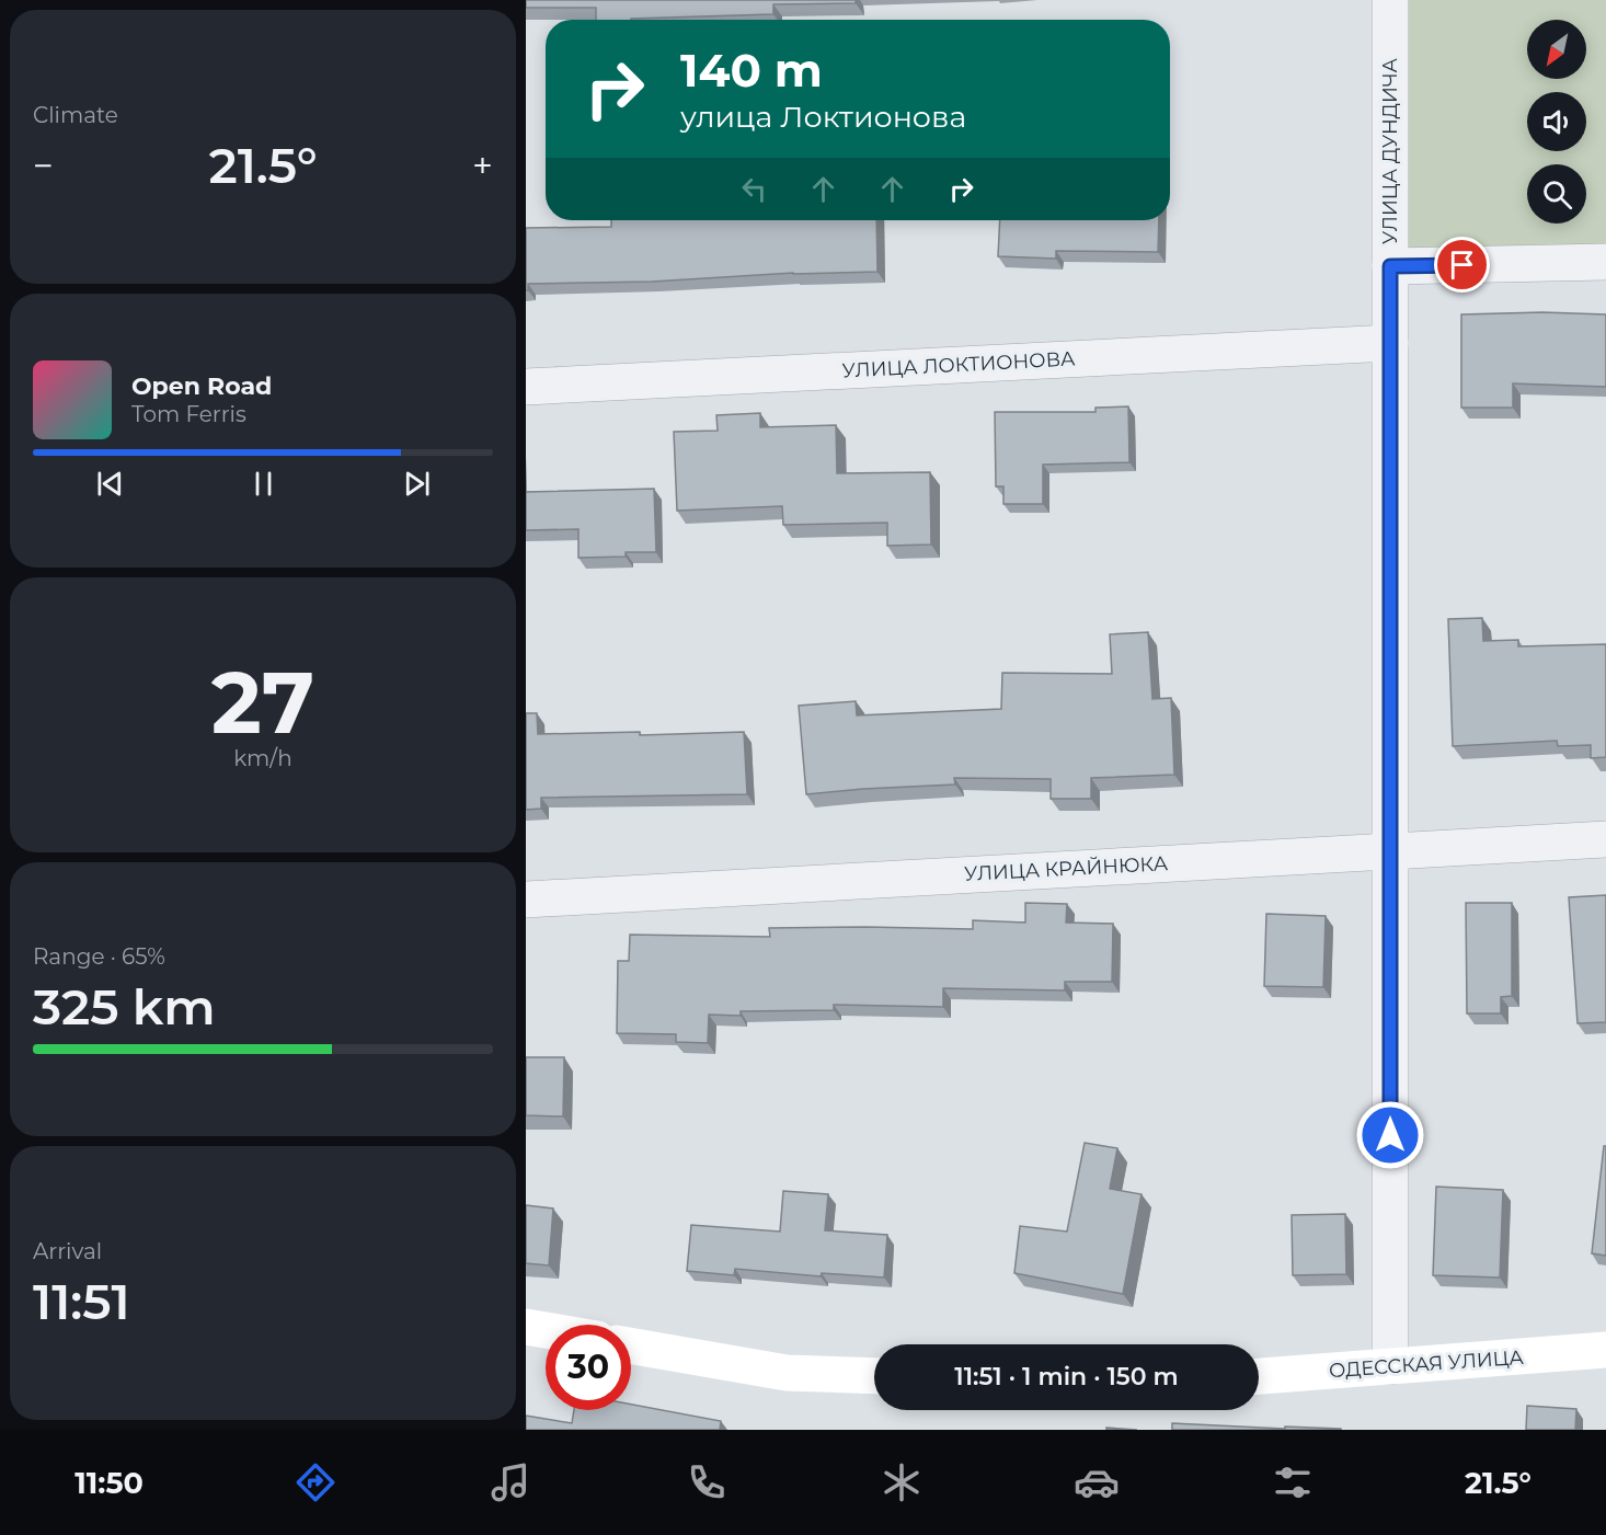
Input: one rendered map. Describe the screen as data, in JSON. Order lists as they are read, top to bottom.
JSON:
{
  "streets": {
    "main road": ["ОДЕССКАЯ УЛИЦА"],
    "street": ["УЛИЦА ДУНДИЧА", "УЛИЦА ЛОКТИОНОВА", "УЛИЦА КРАЙНЮКА"]
  },
  "crossings": [
    ["УЛИЦА ДУНДИЧА", "УЛИЦА ЛОКТИОНОВА"],
    ["УЛИЦА ДУНДИЧА", "УЛИЦА КРАЙНЮКА"],
    ["УЛИЦА ДУНДИЧА", "ОДЕССКАЯ УЛИЦА"]
  ],
  "north": "bottom left",
  "page": {
    "tile": [
      "Climate",
      ["27", "km/h"],
      ["Range · 65%", "325 km"],
      ["Arrival", "11:51"]
    ],
    "turn": ["140 m", "улица Локтионова"],
    "heat": ["−", "21.5°", "+"],
    "song": ["Open Road", "Tom Ferris"],
    "limit": "30",
    "trip": "11:51 · 1 min · 150 m",
    "tabs": ["11:50", "21.5°"]
  }
}
